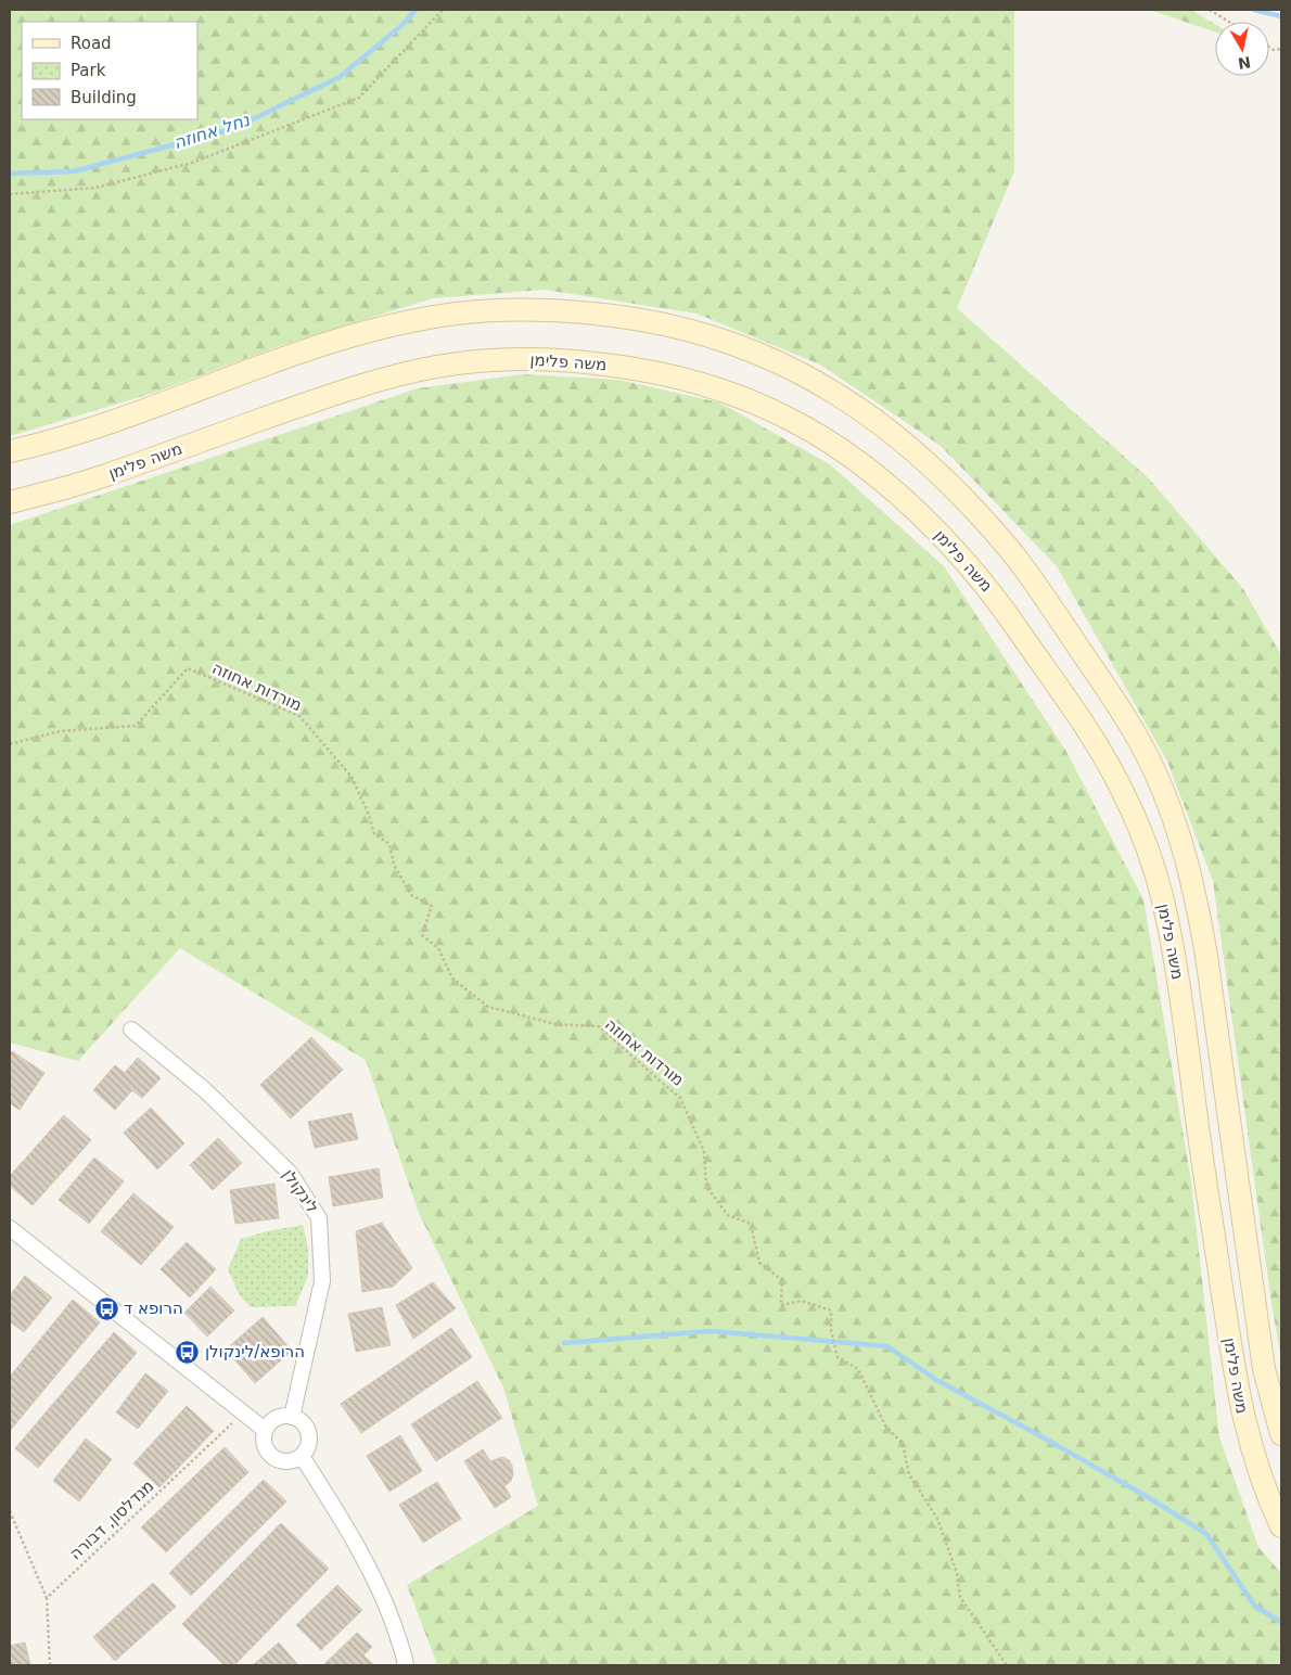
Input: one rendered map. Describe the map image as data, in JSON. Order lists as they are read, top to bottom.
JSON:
{
  "streets": {
    "main road": ["משה פלימן"],
    "street": ["לינקולן"],
    "path": ["מורדות אחוזה", "מנדלסון, דבורה"]
  },
  "water": ["נחל אחוזה"],
  "places": {
    "bus stop": ["הרופא ד", "הרופא/לינקולן"]
  },
  "legend": ["Road", "Park", "Building"],
  "north": "bottom"
}
